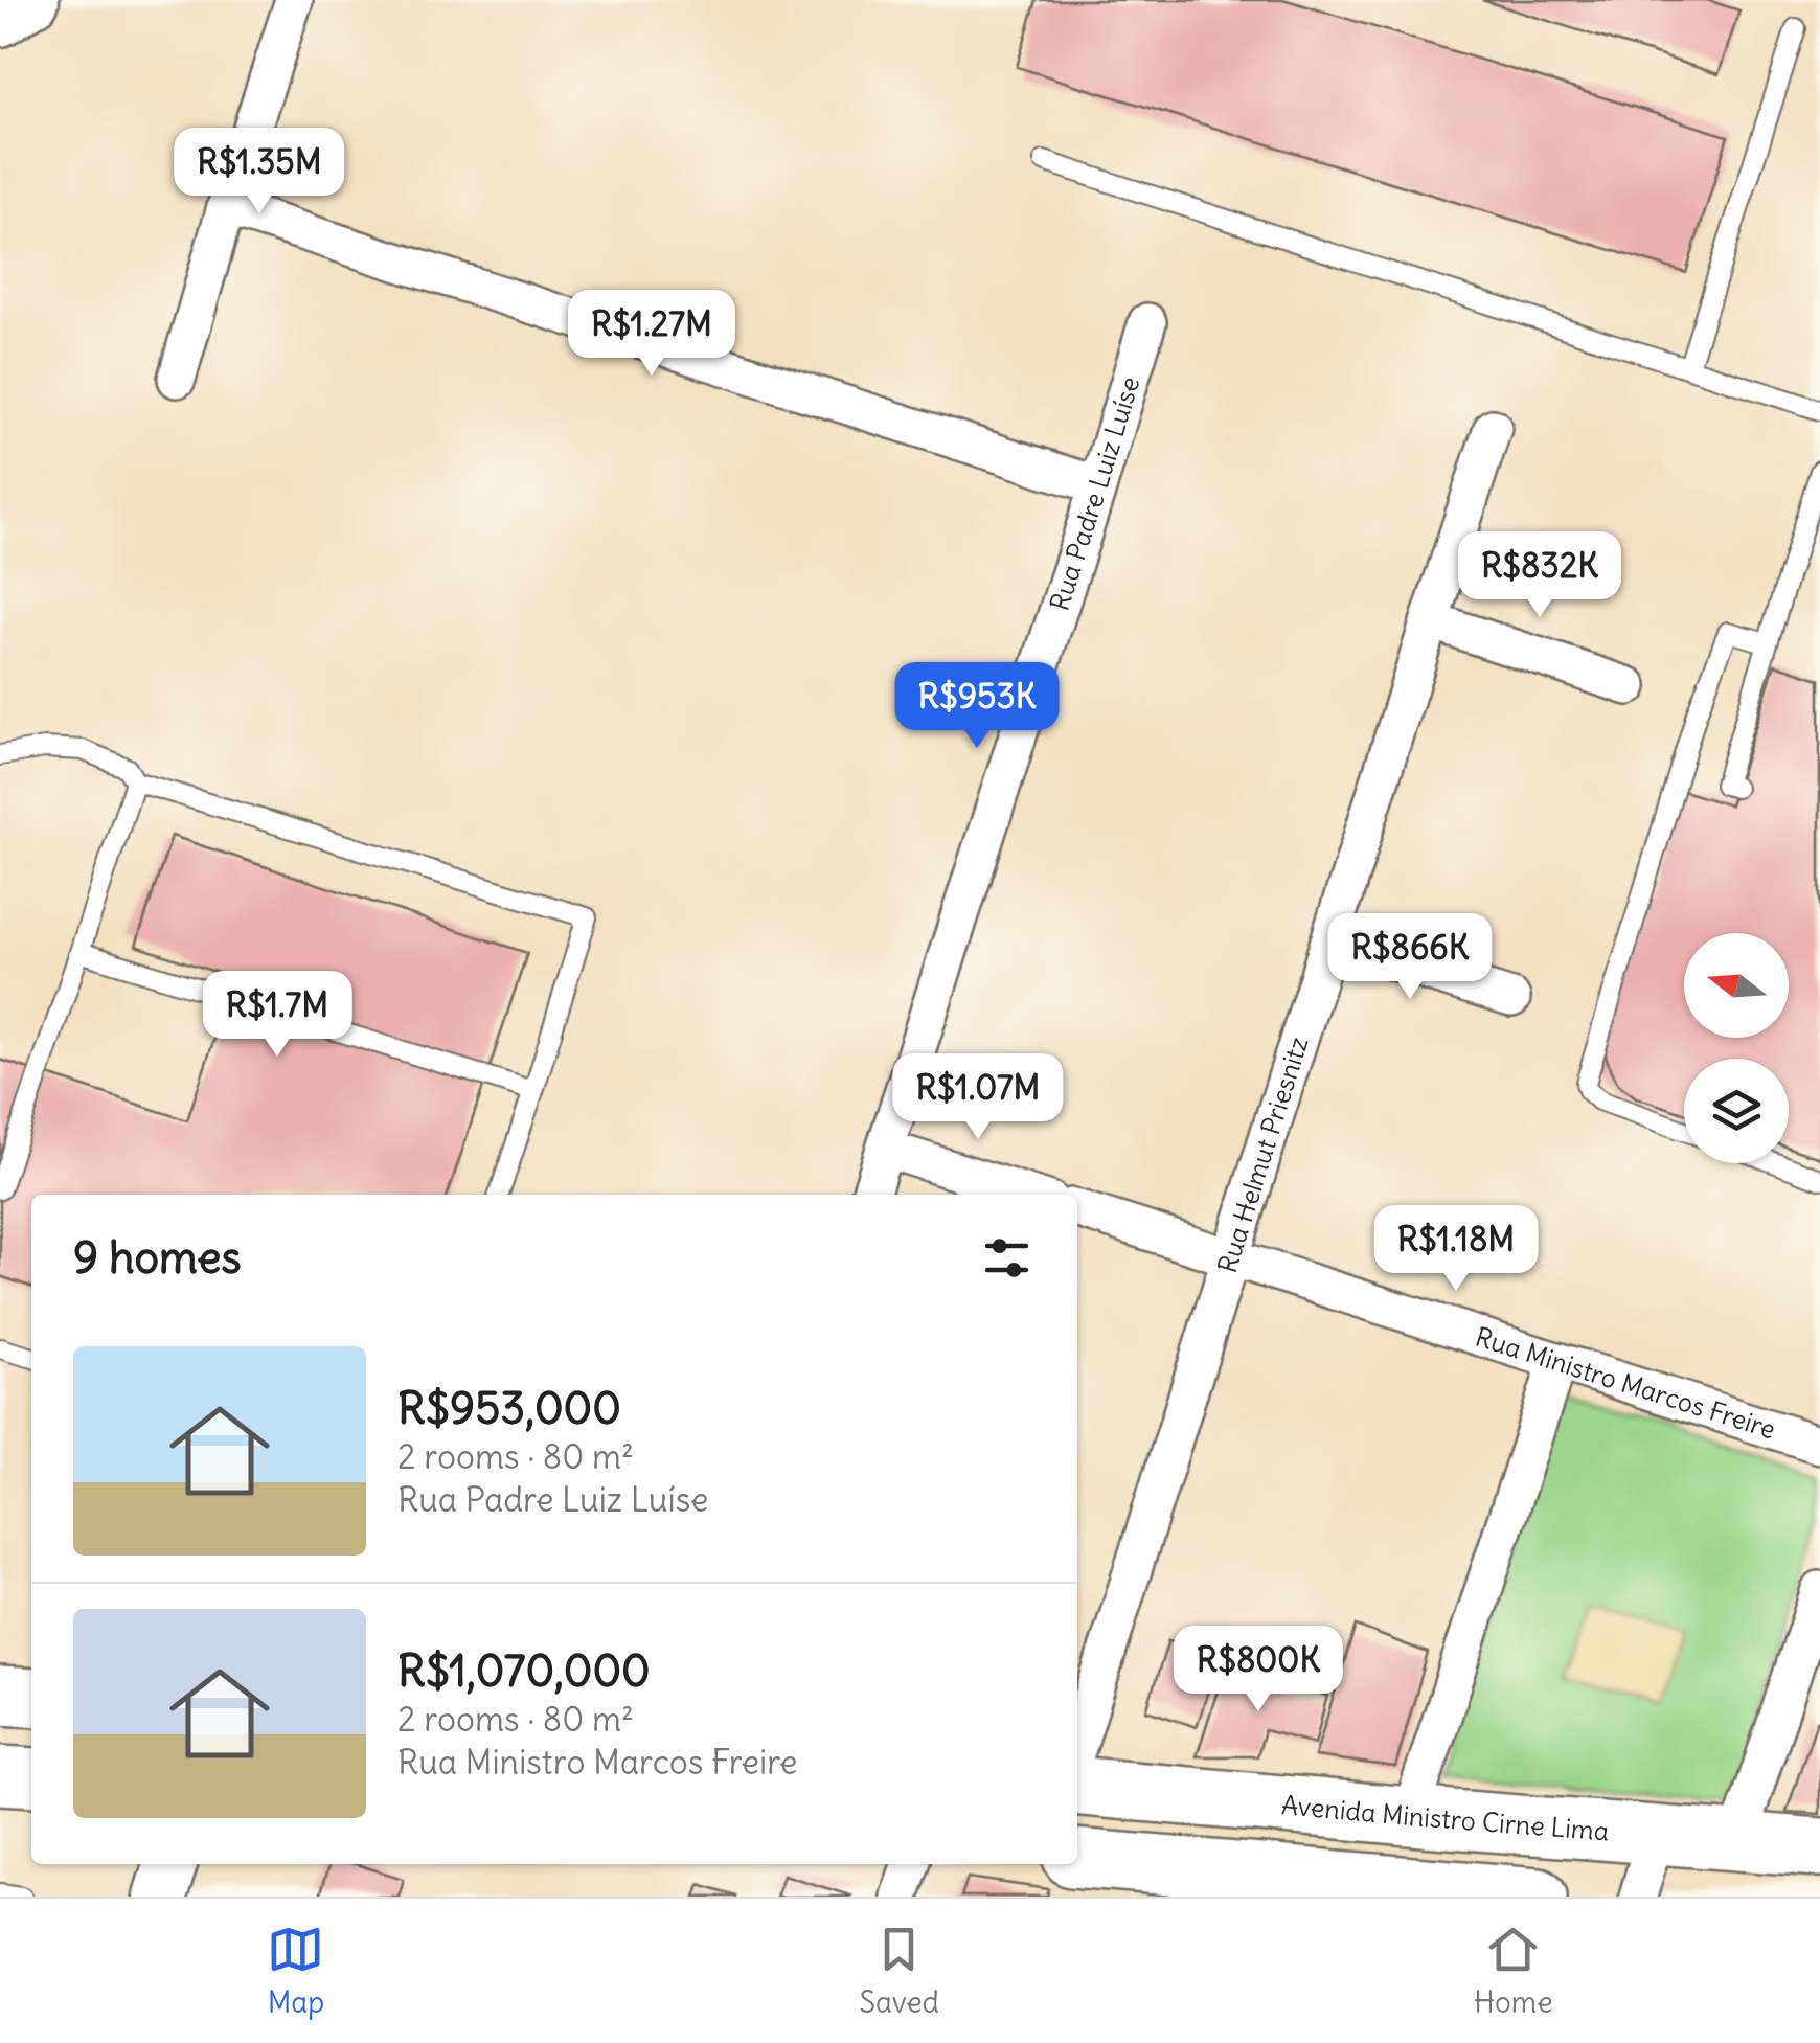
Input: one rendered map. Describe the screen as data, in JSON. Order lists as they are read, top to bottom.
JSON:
{
  "streets": {
    "main road": ["Avenida Ministro Cirne Lima"],
    "street": ["Rua Padre Luiz Luíse", "Rua Helmut Priesnitz", "Rua Ministro Marcos Freire"]
  },
  "crossings": [
    ["Rua Helmut Priesnitz", "Rua Ministro Marcos Freire"]
  ],
  "north": "left",
  "page": {
    "price": [
      "R$1.35M",
      "R$1.27M",
      "R$832K",
      "R$953K",
      "R$866K",
      "R$1.7M",
      "R$1.07M",
      "R$1.18M",
      "R$800K"
    ],
    "heading": "9 homes",
    "list": [
      {
        "name": "R$953,000",
        "note": "2 rooms · 80 m² · Rua Padre Luiz Luíse"
      },
      {
        "name": "R$1,070,000",
        "note": "2 rooms · 80 m² · Rua Ministro Marcos Freire"
      }
    ],
    "tabs": ["Map", "Saved", "Home"]
  }
}
